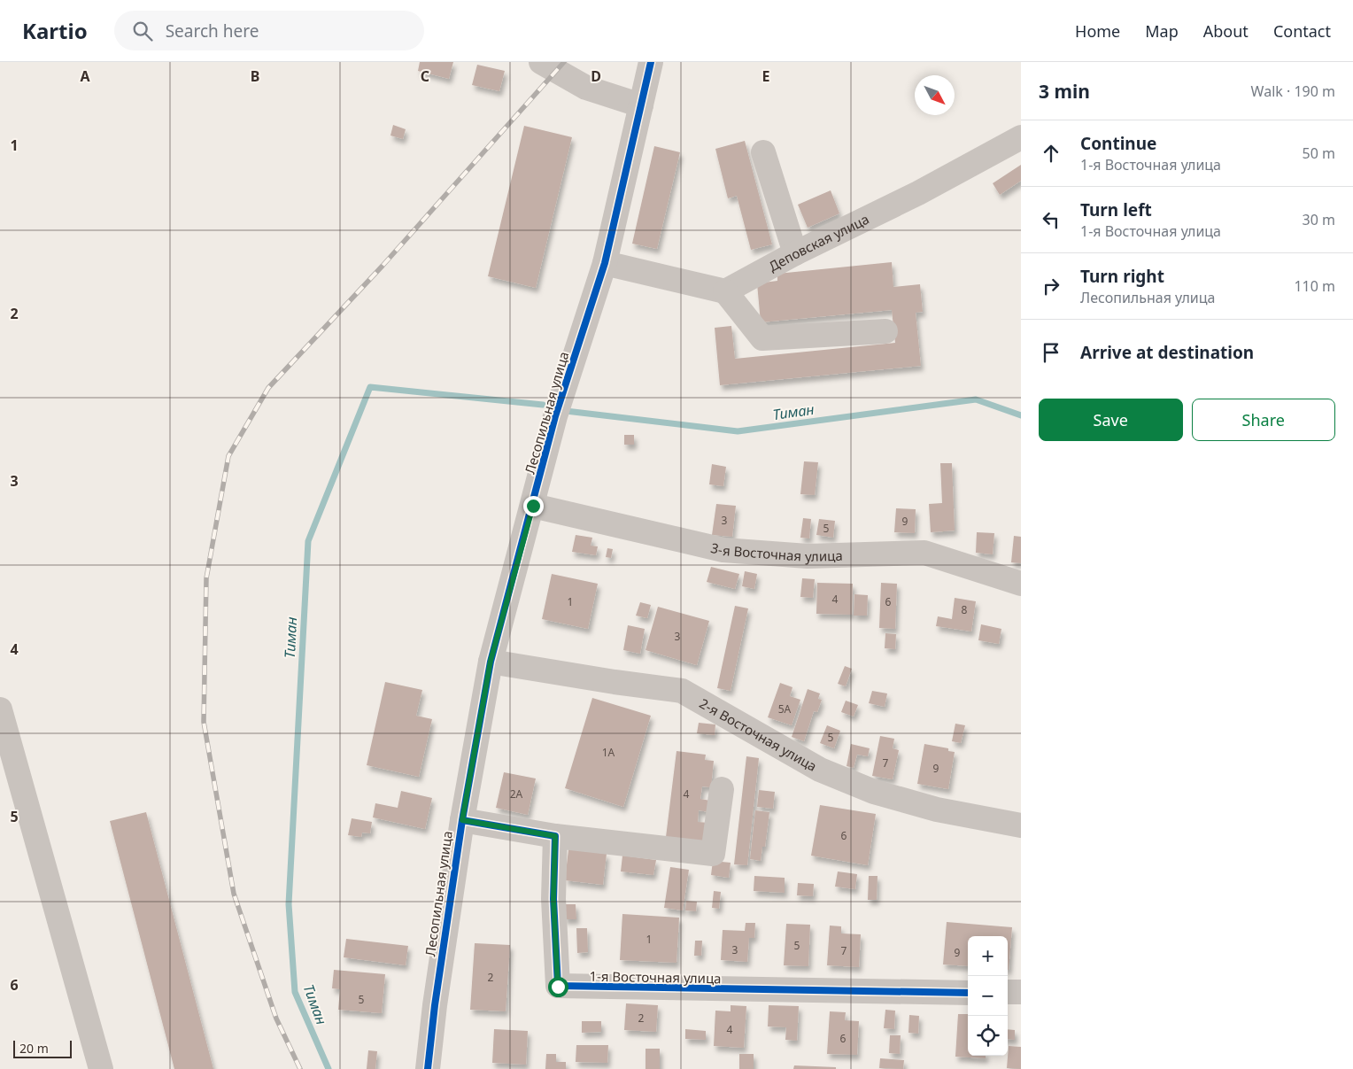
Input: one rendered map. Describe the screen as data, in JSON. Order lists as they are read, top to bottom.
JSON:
{
  "streets": {
    "street": [
      "Деповская улица",
      "Лесопильная улица",
      "3-я Восточная улица",
      "2-я Восточная улица",
      "1-я Восточная улица"
    ]
  },
  "crossings": [
    ["Лесопильная улица", "3-я Восточная улица"],
    ["Лесопильная улица", "2-я Восточная улица"]
  ],
  "water": ["Тиман"],
  "house_numbers": [
    "3",
    "9",
    "5",
    "4",
    "1",
    "6",
    "8",
    "3",
    "5А",
    "5",
    "1А",
    "7",
    "9",
    "2А",
    "4",
    "6",
    "1",
    "5",
    "3",
    "7",
    "9",
    "2",
    "5",
    "2",
    "4",
    "6"
  ],
  "scale_bar": "20 m",
  "north": "bottom right",
  "page": {
    "header": "Kartio",
    "search": "Search here",
    "nav": [
      "Home",
      "Map",
      "About",
      "Contact"
    ],
    "heading": ["3 min", "Walk · 190 m"],
    "list": [
      ["Continue", "1-я Восточная улица", "50 m"],
      ["Turn left", "1-я Восточная улица", "30 m"],
      ["Turn right", "Лесопильная улица", "110 m"],
      "Arrive at destination"
    ],
    "buttons": ["Save", "Share"],
    "map_buttons": ["+", "−"],
    "scale": "20 m"
  },
  "grid": {
    "columns": [
      "A",
      "B",
      "C",
      "D",
      "E"
    ],
    "rows": [
      "1",
      "2",
      "3",
      "4",
      "5",
      "6"
    ]
  }
}
